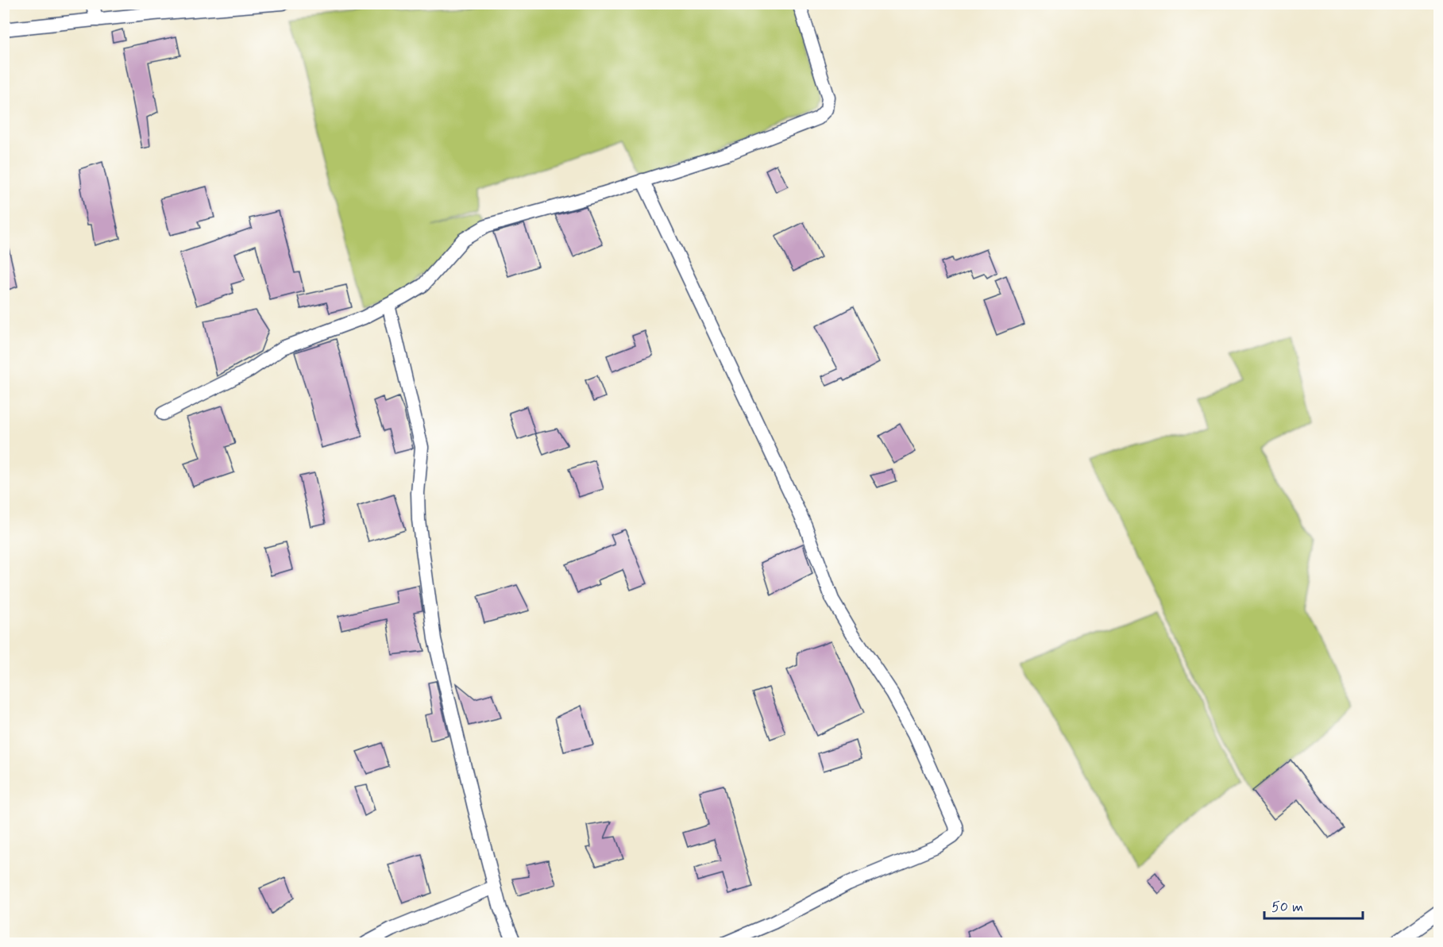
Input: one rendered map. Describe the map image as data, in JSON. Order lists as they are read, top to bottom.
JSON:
{
  "scale_bar": "50 m"
}
